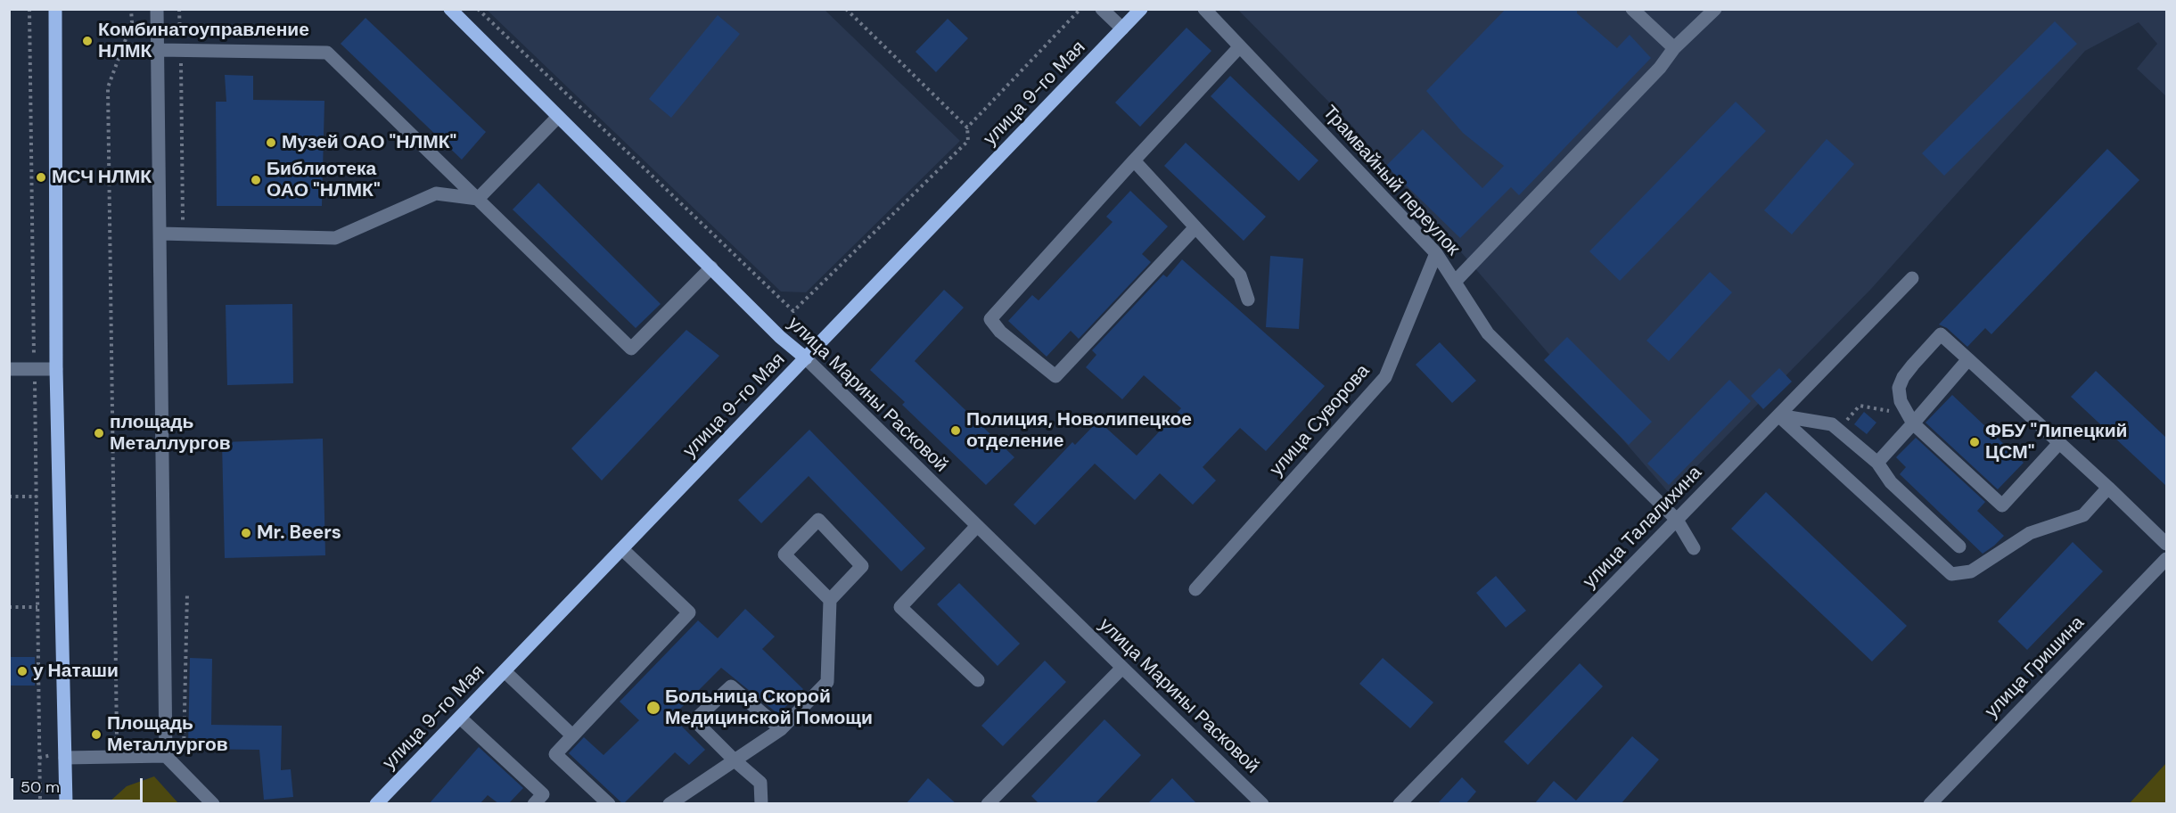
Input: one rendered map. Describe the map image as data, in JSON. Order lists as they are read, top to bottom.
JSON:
{
  "streets": {
    "main road": ["улица 9-го Мая", "улица Марины Расковой"],
    "street": [
      "Трамвайный переулок",
      "улица Суворова",
      "улица Талалихина",
      "улица Гришина"
    ]
  },
  "crossings": [
    ["улица 9-го Мая", "улица Марины Расковой"],
    ["Трамвайный переулок", "улица Суворова"],
    ["Трамвайный переулок", "улица Талалихина"]
  ],
  "places": [
    "Комбинатоуправление НЛМК",
    "Музей ОАО \"НЛМК\"",
    "МСЧ НЛМК",
    "Библиотека ОАО \"НЛМК\"",
    "Полиция, Новолипецкое отделение",
    "площадь Металлургов",
    "ФБУ \"Липецкий ЦСМ\"",
    "Mr. Beers",
    "у Наташи",
    "Больница Скорой Медицинской Помощи",
    "Площадь Металлургов"
  ],
  "scale_bar": "50 m"
}
